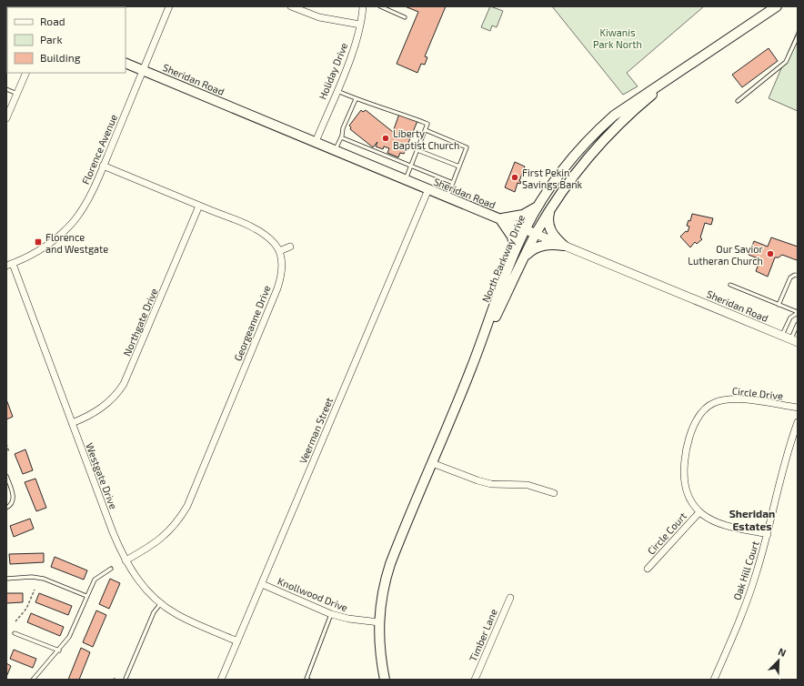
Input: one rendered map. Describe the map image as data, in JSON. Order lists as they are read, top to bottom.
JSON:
{
  "streets": {
    "main road": ["Sheridan Road", "North Parkway Drive"],
    "street": [
      "Holiday Drive",
      "Florence Avenue",
      "Northgate Drive",
      "Georgeanne Drive",
      "Circle Drive",
      "Veerman Street",
      "Westgate Drive",
      "Circle Court",
      "Oak Hill Court",
      "Knollwood Drive",
      "Timber Lane"
    ]
  },
  "crossings": [
    ["Holiday Drive", "Sheridan Road"],
    ["Sheridan Road", "Florence Avenue"],
    ["Sheridan Road", "North Parkway Drive"],
    ["Sheridan Road", "Veerman Street"],
    ["Florence Avenue", "Westgate Drive"],
    ["North Parkway Drive", "Knollwood Drive"],
    ["Northgate Drive", "Westgate Drive"],
    ["Georgeanne Drive", "Westgate Drive"],
    ["Circle Drive", "Circle Court"],
    ["Circle Drive", "Oak Hill Court"],
    ["Veerman Street", "Westgate Drive"],
    ["Veerman Street", "Knollwood Drive"]
  ],
  "districts": ["Sheridan Estates"],
  "parks": ["Kiwanis Park North"],
  "places": {
    "other": ["Liberty Baptist Church", "First Pekin Savings Bank", "Our Savior Lutheran Church"],
    "transit": ["Florence and Westgate"]
  },
  "legend": ["Road", "Park", "Building"],
  "north": "top right"
}
